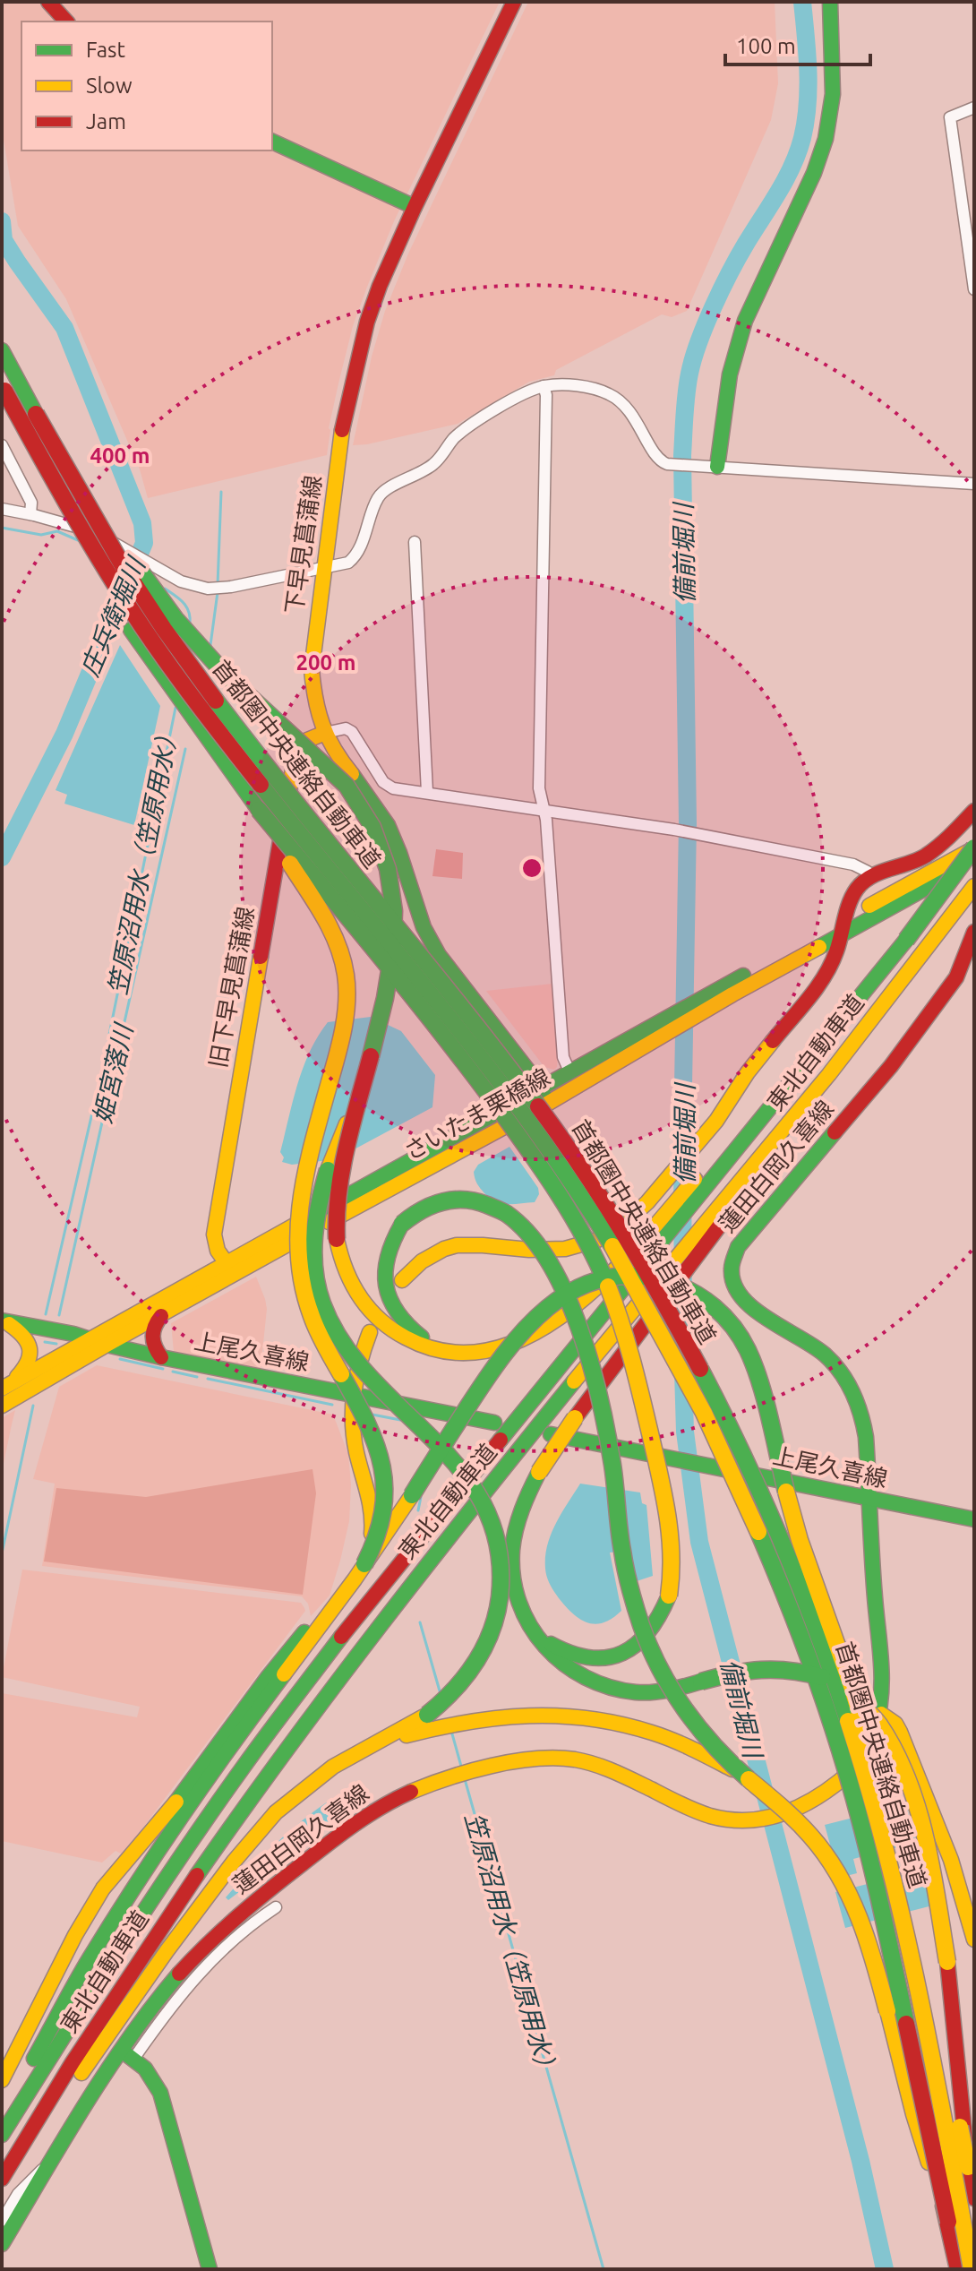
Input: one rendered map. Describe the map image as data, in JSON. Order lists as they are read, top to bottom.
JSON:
{
  "streets": {
    "main road": [
      "下早見菖蒲線",
      "首都圏中央連絡自動車道",
      "旧下早見菖蒲線",
      "東北自動車道",
      "さいたま栗橋線",
      "蓮田白岡久喜線",
      "上尾久喜線"
    ]
  },
  "crossings": [
    ["下早見菖蒲線", "旧下早見菖蒲線"],
    ["下早見菖蒲線", "さいたま栗橋線"],
    ["旧下早見菖蒲線", "さいたま栗橋線"],
    ["東北自動車道", "さいたま栗橋線"],
    ["さいたま栗橋線", "上尾久喜線"],
    ["蓮田白岡久喜線", "上尾久喜線"]
  ],
  "water": [
    "備前堀川",
    "庄兵衛堀川",
    "笠原沼用水（笠原用水）",
    "姫宮落川"
  ],
  "legend": ["Fast", "Slow", "Jam"],
  "scale_bar": "100 m",
  "rings": ["400 m", "200 m"]
}
